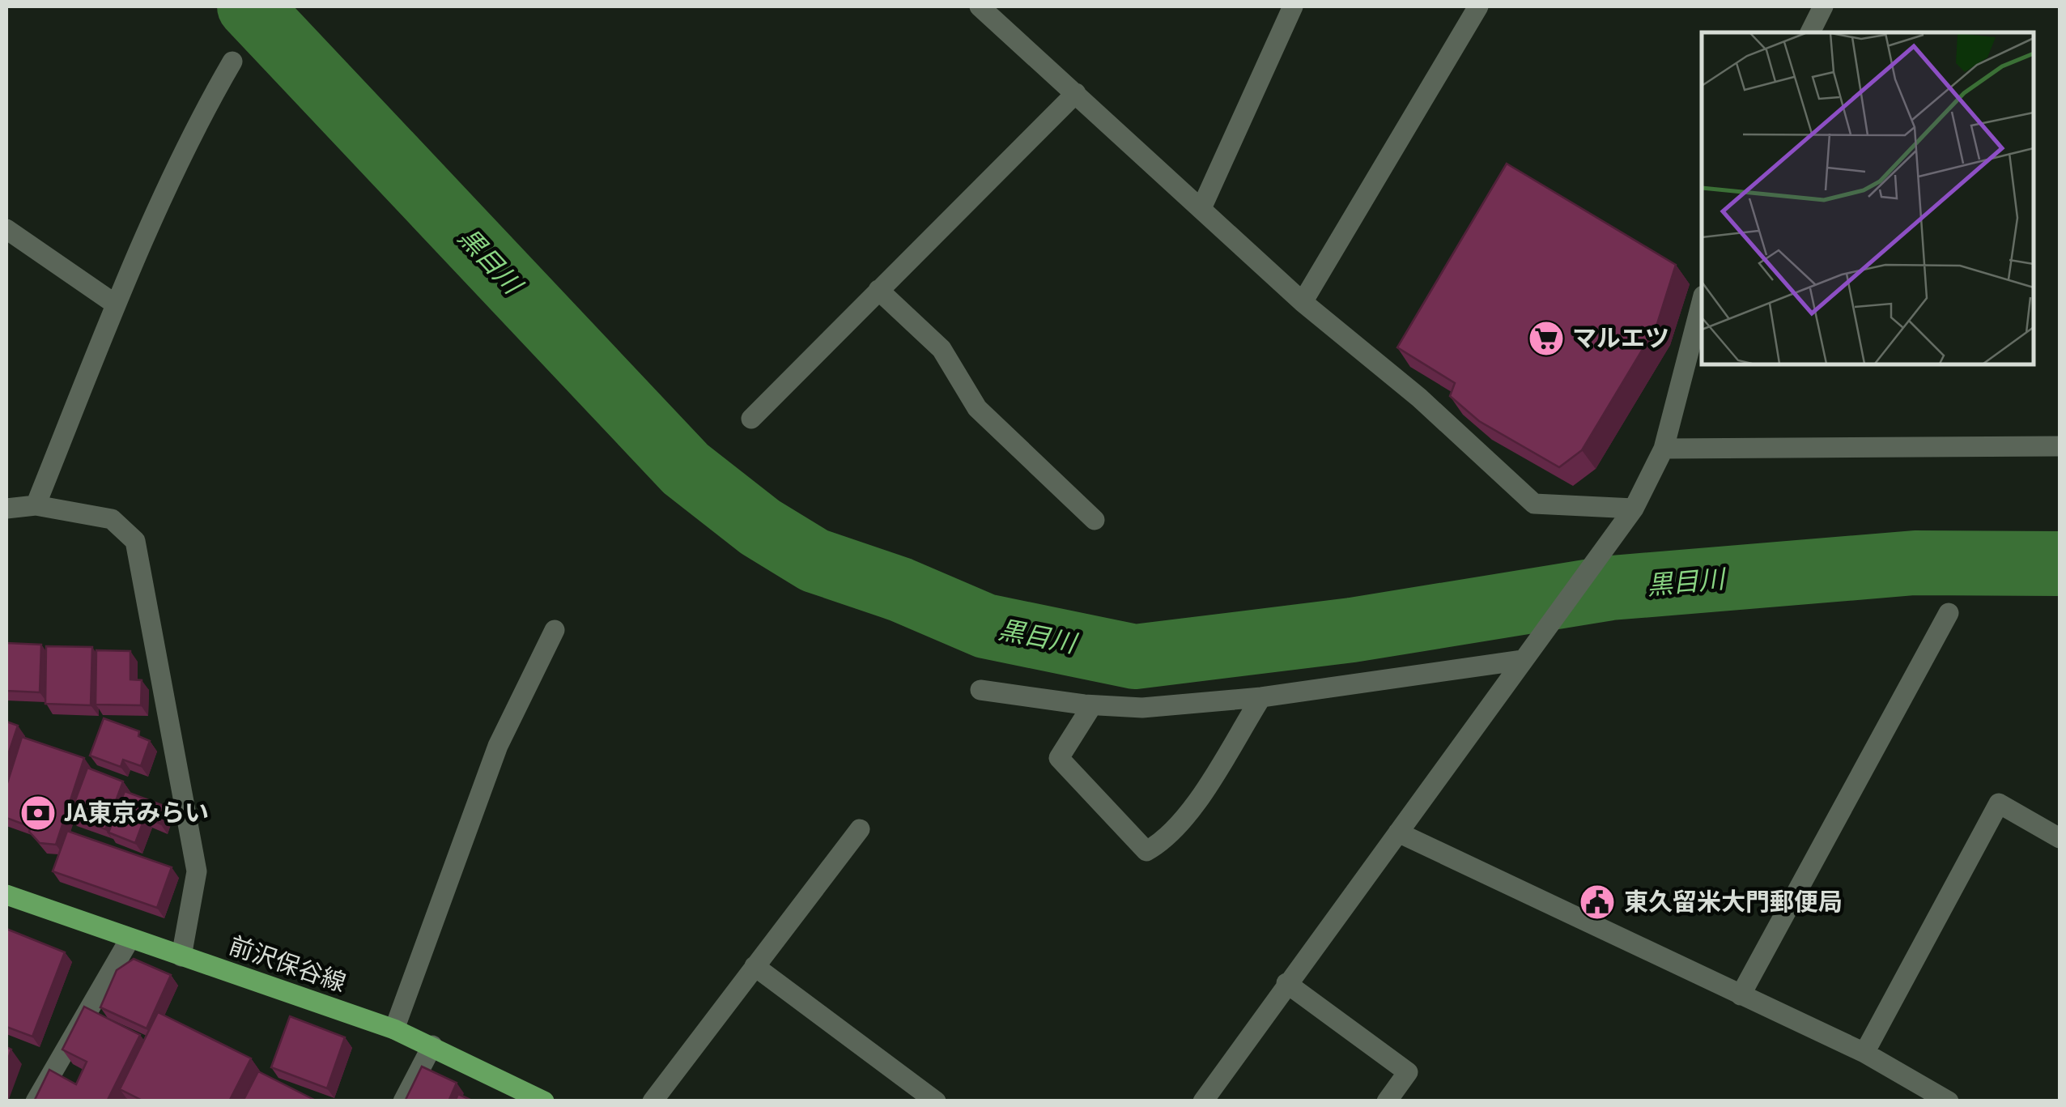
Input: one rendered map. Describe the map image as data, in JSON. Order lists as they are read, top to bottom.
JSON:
{
  "streets": {
    "main road": ["前沢保谷線"]
  },
  "water": ["黒目川"],
  "places": {
    "supermarket": ["マルエツ"],
    "bank": ["JA東京みらい"],
    "public building": ["東久留米大門郵便局"]
  }
}
